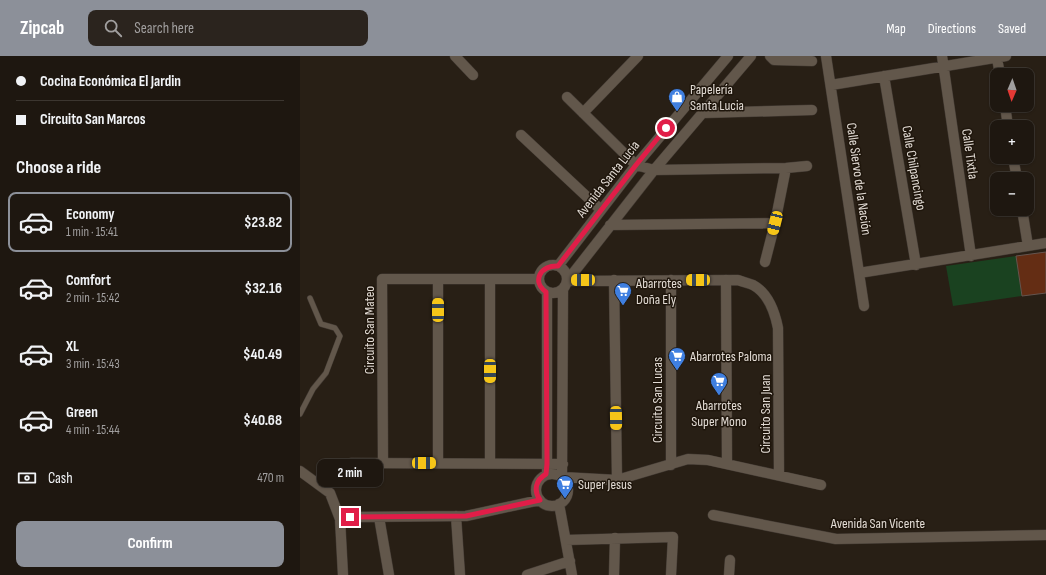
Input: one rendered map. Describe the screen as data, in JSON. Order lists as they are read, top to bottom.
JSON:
{
  "streets": {
    "street": [
      "Calle Tixtla",
      "Calle Chilpancingo",
      "Avenida Santa Lucía",
      "Calle Siervo de la Nación",
      "Circuito San Mateo",
      "Circuito San Lucas",
      "Circuito San Juan",
      "Avenida San Vicente"
    ]
  },
  "crossings": [
    ["Avenida Santa Lucía", "Circuito San Mateo"],
    ["Circuito San Lucas", "Circuito San Juan"]
  ],
  "places": {
    "shop": ["Papelería Santa Lucia"],
    "supermarket": [
      "Abarrotes Doña Ely",
      "Abarrotes Paloma",
      "Abarrotes Super Mono",
      "Super Jesus"
    ]
  },
  "north": "bottom",
  "page": {
    "header": "Zipcab",
    "search": "Search here",
    "nav": ["Map", "Directions", "Saved"],
    "banner": ["Cocina Económica El Jardin", "Circuito San Marcos"],
    "map_buttons": ["+", "−"],
    "heading": "Choose a ride",
    "list": [
      {
        "name": "Economy",
        "note": "1 min · 15:41",
        "value": "$23.82"
      },
      {
        "name": "Comfort",
        "note": "2 min · 15:42",
        "value": "$32.16"
      },
      {
        "name": "XL",
        "note": "3 min · 15:43",
        "value": "$40.49"
      },
      {
        "name": "Green",
        "note": "4 min · 15:44",
        "value": "$40.68"
      }
    ],
    "pay": ["Cash", "470 m"],
    "bubble": "2 min",
    "buttons": "Confirm"
  }
}
